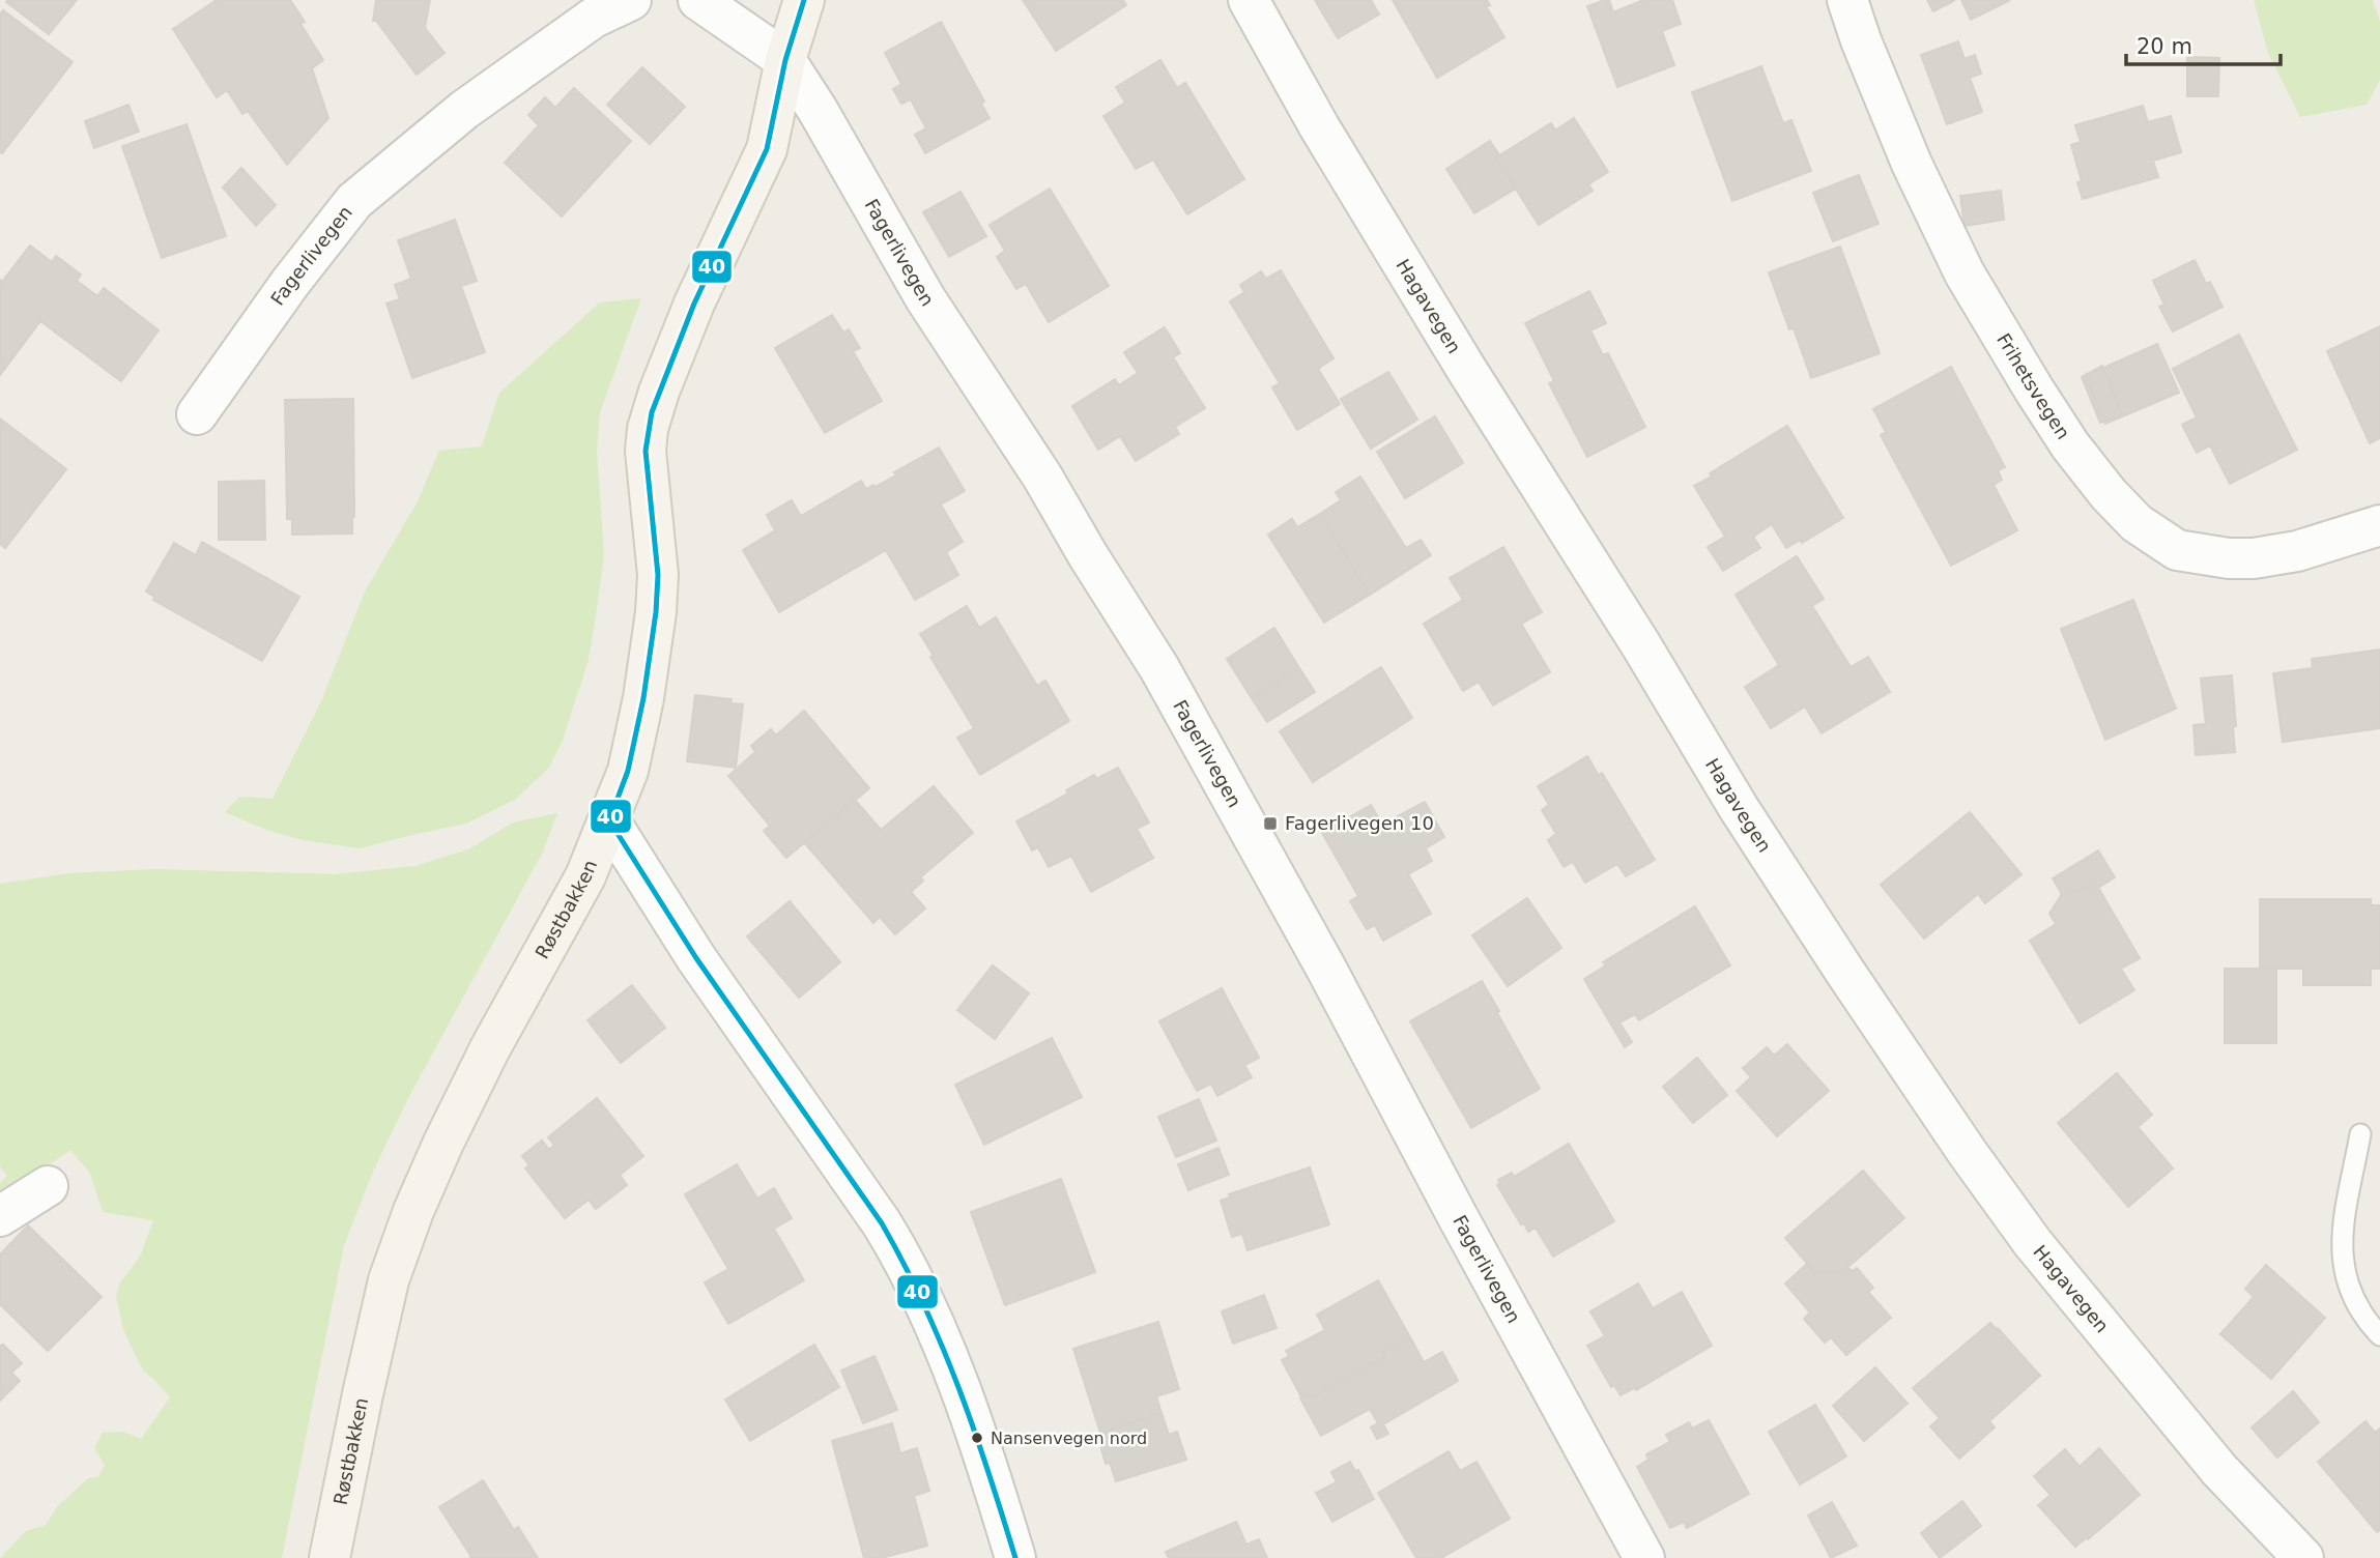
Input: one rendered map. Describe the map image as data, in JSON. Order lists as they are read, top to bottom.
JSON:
{
  "streets": {
    "street": [
      "Fagerlivegen",
      "Hagavegen",
      "Frihetsvegen",
      "Røstbakken"
    ]
  },
  "crossings": [
    ["Fagerlivegen", "Røstbakken"]
  ],
  "places": {
    "transit": ["Fagerlivegen 10"],
    "other": ["Nansenvegen nord"]
  },
  "lines": ["transit line 40"],
  "scale_bar": "20 m"
}
